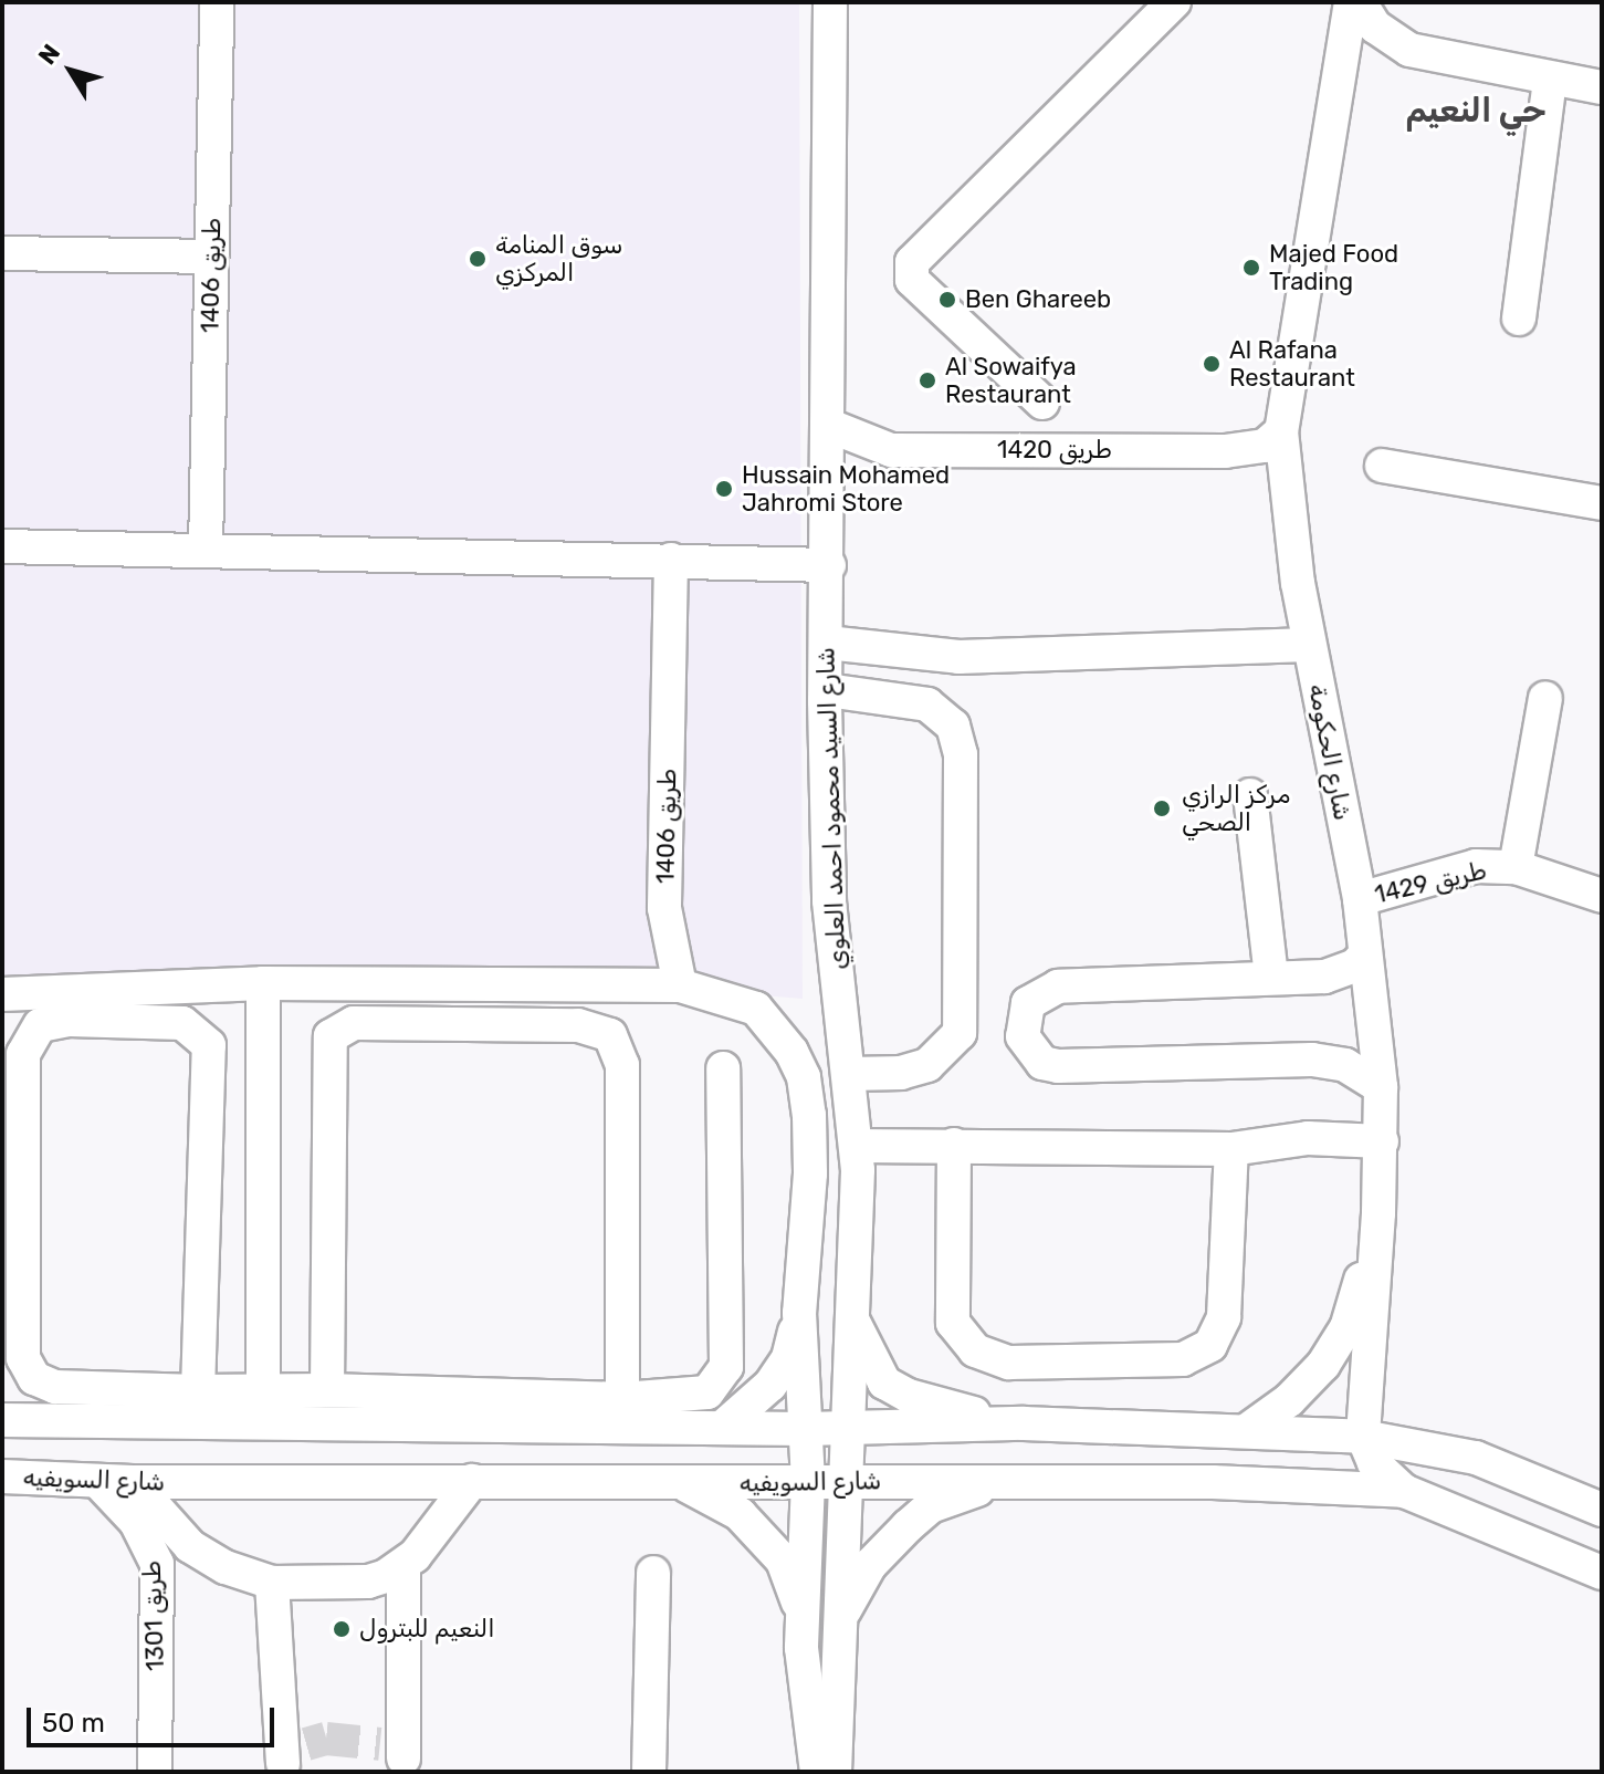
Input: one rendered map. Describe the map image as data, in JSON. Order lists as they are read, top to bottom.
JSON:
{
  "streets": {
    "street": [
      "طريق 1406",
      "طريق 1420",
      "شارع الحكومة",
      "شارع السيد محمود احمد العلوي",
      "طريق 1429",
      "شارع السويفيه",
      "طريق 1301"
    ]
  },
  "crossings": [
    ["طريق 1420", "شارع الحكومة"],
    ["طريق 1420", "شارع السيد محمود احمد العلوي"],
    ["شارع الحكومة", "طريق 1429"],
    ["شارع السيد محمود احمد العلوي", "شارع السويفيه"],
    ["شارع السويفيه", "طريق 1301"]
  ],
  "districts": ["حي النعيم"],
  "places": [
    "سوق المنامة المركزي",
    "Majed Food Trading",
    "Ben Ghareeb",
    "Al Rafana Restaurant",
    "Al Sowaifya Restaurant",
    "Hussain Mohamed Jahromi Store",
    "مركز الرازي الصحي",
    "النعيم للبترول"
  ],
  "scale_bar": "50 m",
  "north": "top left"
}
